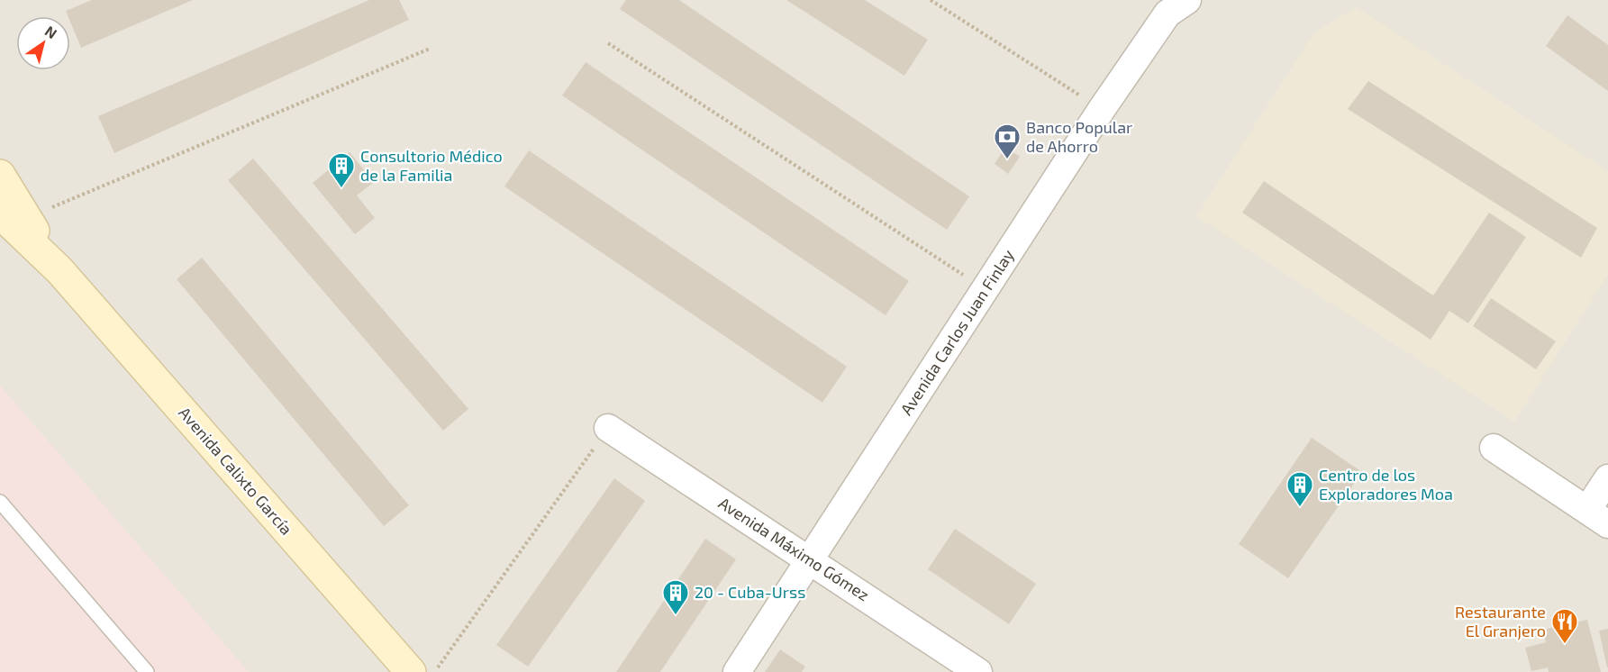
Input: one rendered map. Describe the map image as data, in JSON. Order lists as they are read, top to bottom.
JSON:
{
  "streets": {
    "main road": ["Avenida Calixto García"],
    "street": ["Avenida Carlos Juan Finlay", "Avenida Máximo Gómez"]
  },
  "crossings": [
    ["Avenida Carlos Juan Finlay", "Avenida Máximo Gómez"]
  ],
  "places": {
    "bank": ["Banco Popular de Ahorro"],
    "building": ["Consultorio Médico de la Familia", "Centro de los Exploradores Moa", "20 - Cuba-Urss"],
    "restaurant": ["Restaurante El Granjero"]
  },
  "north": "top right"
}
